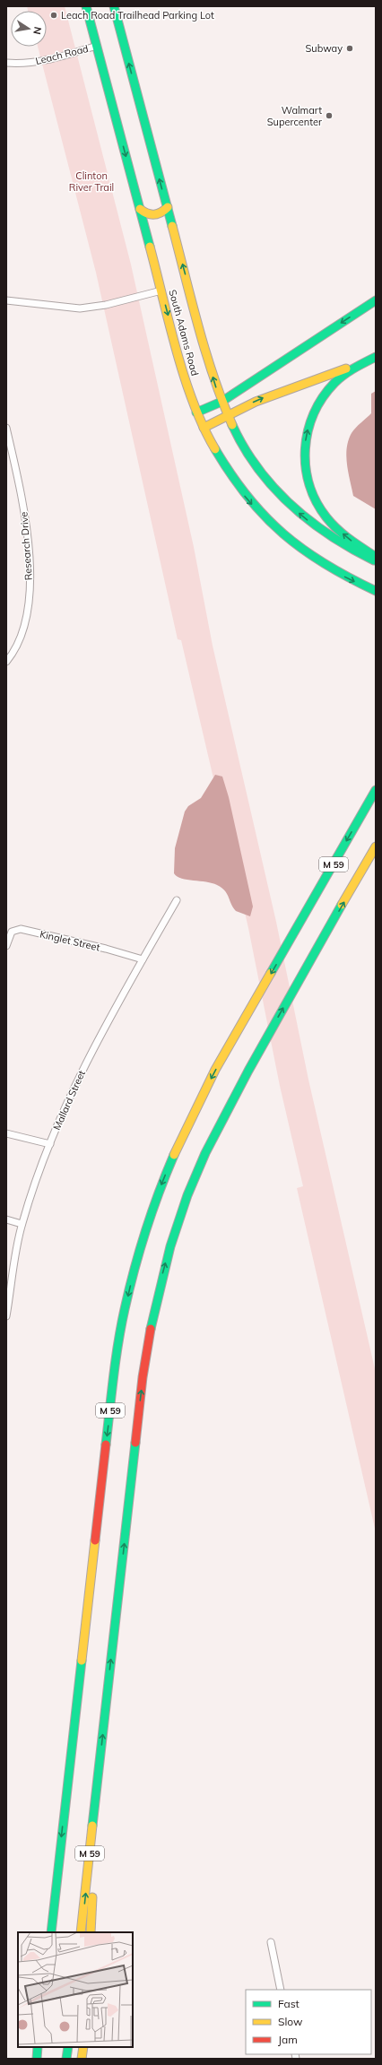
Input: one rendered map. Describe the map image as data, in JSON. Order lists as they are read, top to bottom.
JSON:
{
  "streets": {
    "main road": ["South Adams Road", "M 59"],
    "street": [
      "Leach Road",
      "Research Drive",
      "Kinglet Street",
      "Mallard Street"
    ]
  },
  "crossings": [
    ["Leach Road", "South Adams Road"],
    ["Kinglet Street", "Mallard Street"]
  ],
  "parks": ["Clinton River Trail"],
  "places": ["Leach Road Trailhead Parking Lot", "Subway", "Walmart Supercenter"],
  "legend": ["Fast", "Slow", "Jam"],
  "north": "right"
}
